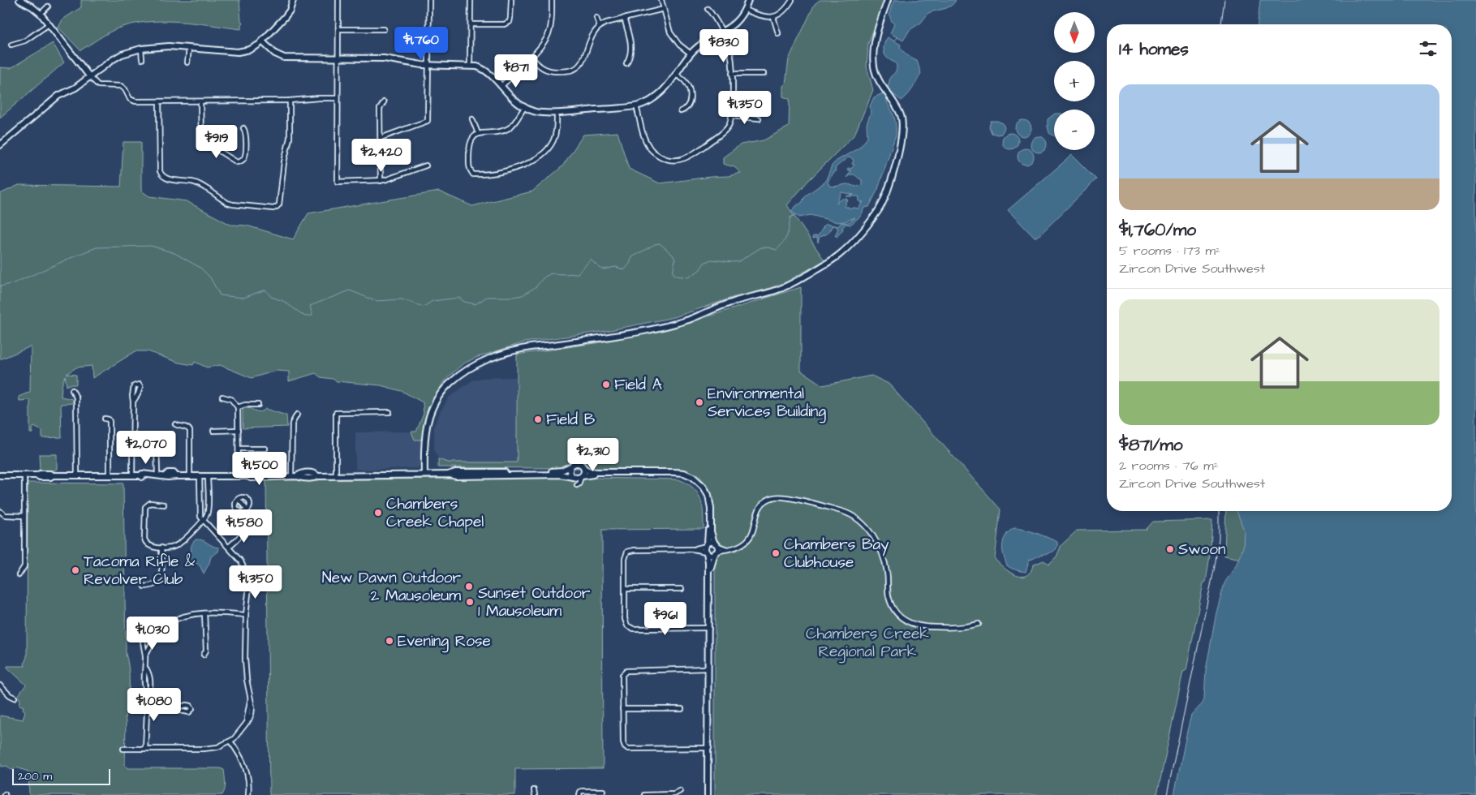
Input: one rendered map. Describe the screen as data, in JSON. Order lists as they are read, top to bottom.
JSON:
{
  "parks": ["Chambers Creek Regional Park"],
  "places": [
    "Field A",
    "Environmental Services Building",
    "Field B",
    "Chambers Creek Chapel",
    "Swoon",
    "Chambers Bay Clubhouse",
    "Tacoma Rifle & Revolver Club",
    "New Dawn Outdoor 2 Mausoleum",
    "Sunset Outdoor 1 Mausoleum",
    "Evening Rose"
  ],
  "scale_bar": "200 m",
  "north": "bottom",
  "page": {
    "map_buttons": ["+", "−"],
    "heading": "14 homes",
    "price": [
      "$1,760",
      "$830",
      "$871",
      "$1,350",
      "$919",
      "$2,420",
      "$2,070",
      "$2,310",
      "$1,500",
      "$1,580",
      "$1,350",
      "$961",
      "$1,030",
      "$1,080"
    ],
    "list": [
      {
        "name": "$1,760/mo",
        "note": "5 rooms · 173 m² · Zircon Drive Southwest"
      },
      {
        "name": "$871/mo",
        "note": "2 rooms · 76 m² · Zircon Drive Southwest"
      }
    ],
    "scale": "200 m"
  }
}
